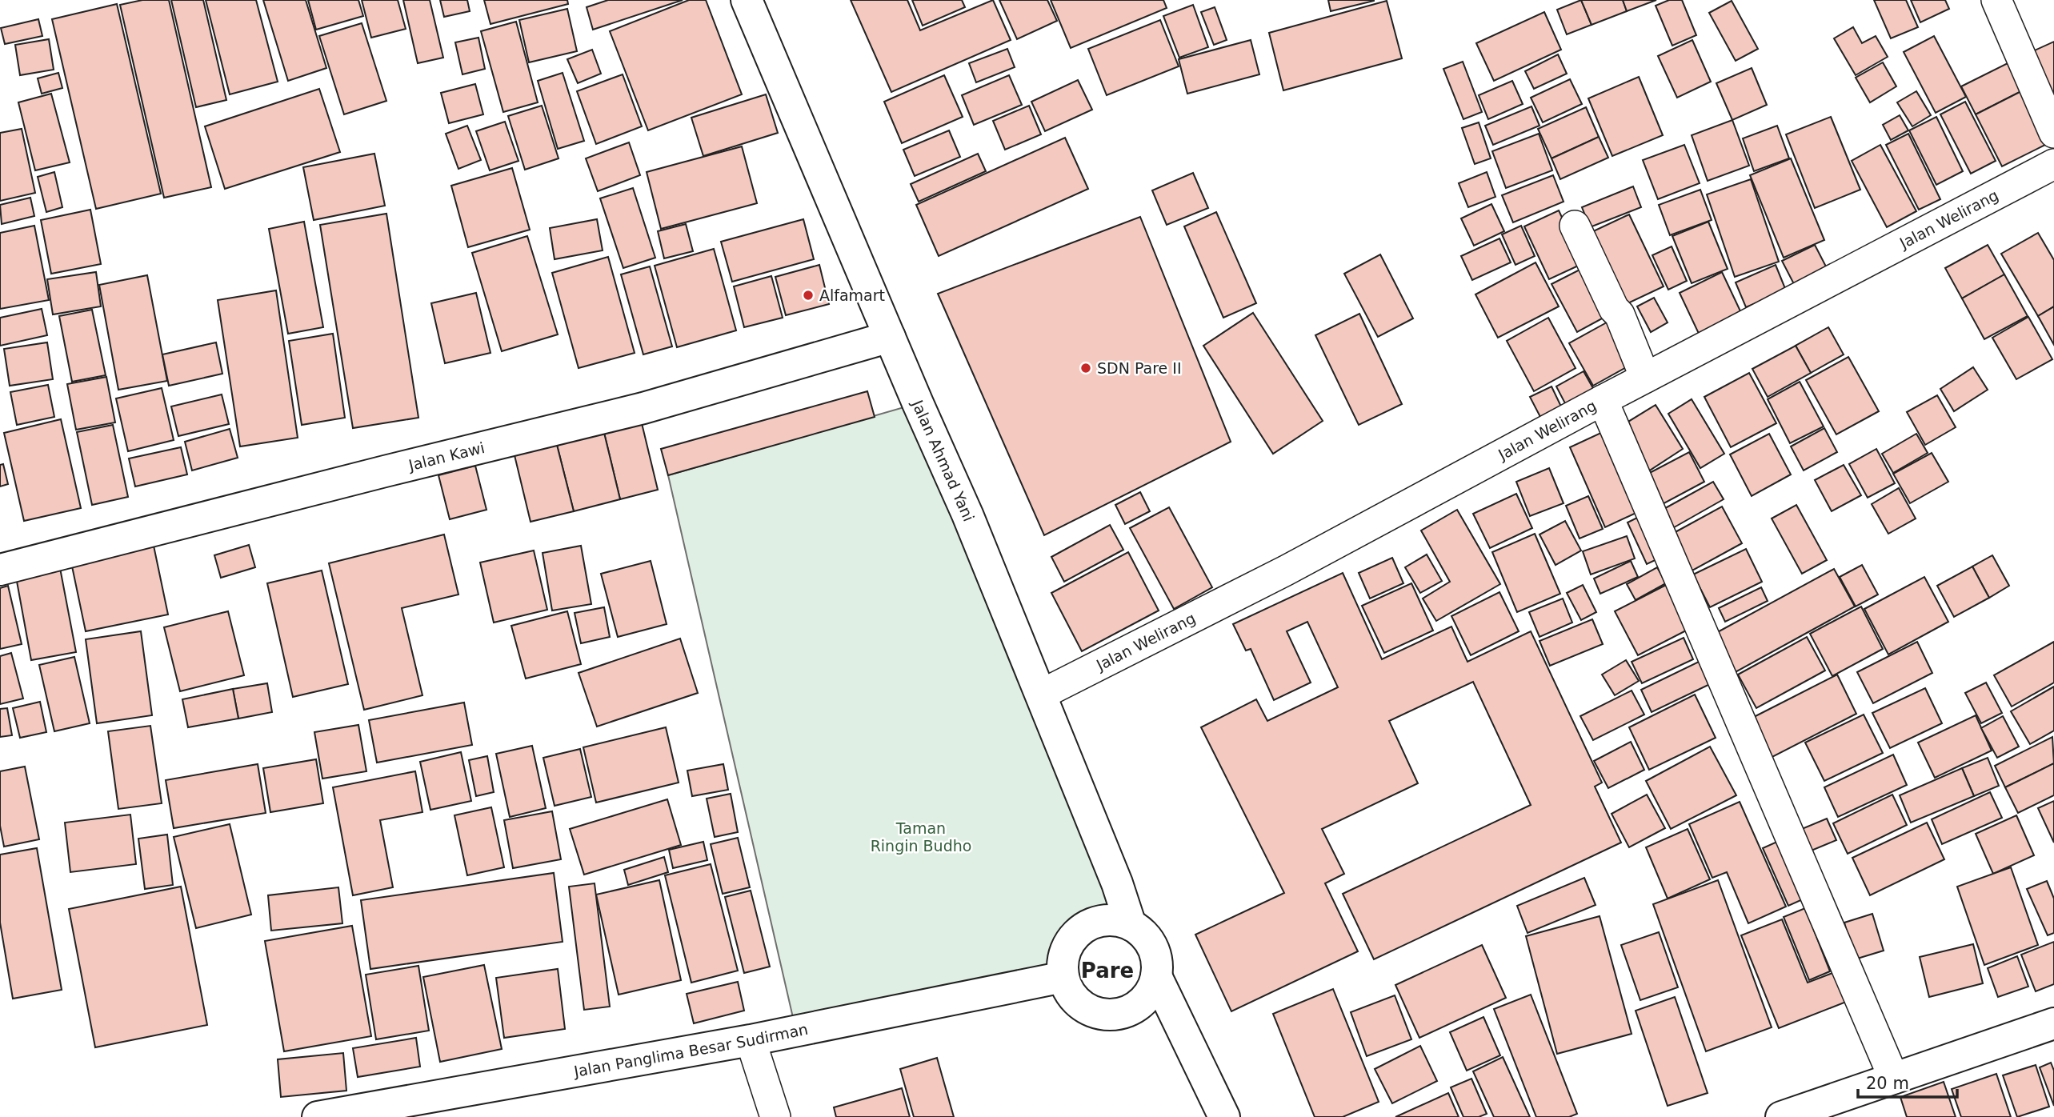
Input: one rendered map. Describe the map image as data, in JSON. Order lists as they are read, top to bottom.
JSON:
{
  "streets": {
    "main road": ["Jalan Kawi", "Jalan Ahmad Yani", "Jalan Panglima Besar Sudirman"],
    "street": ["Jalan Welirang"]
  },
  "crossings": [
    ["Jalan Welirang", "Jalan Ahmad Yani"],
    ["Jalan Kawi", "Jalan Ahmad Yani"],
    ["Jalan Ahmad Yani", "Jalan Panglima Besar Sudirman"]
  ],
  "districts": ["Pare"],
  "parks": ["Taman Ringin Budho"],
  "places": ["Alfamart", "SDN Pare II"],
  "scale_bar": "20 m"
}
